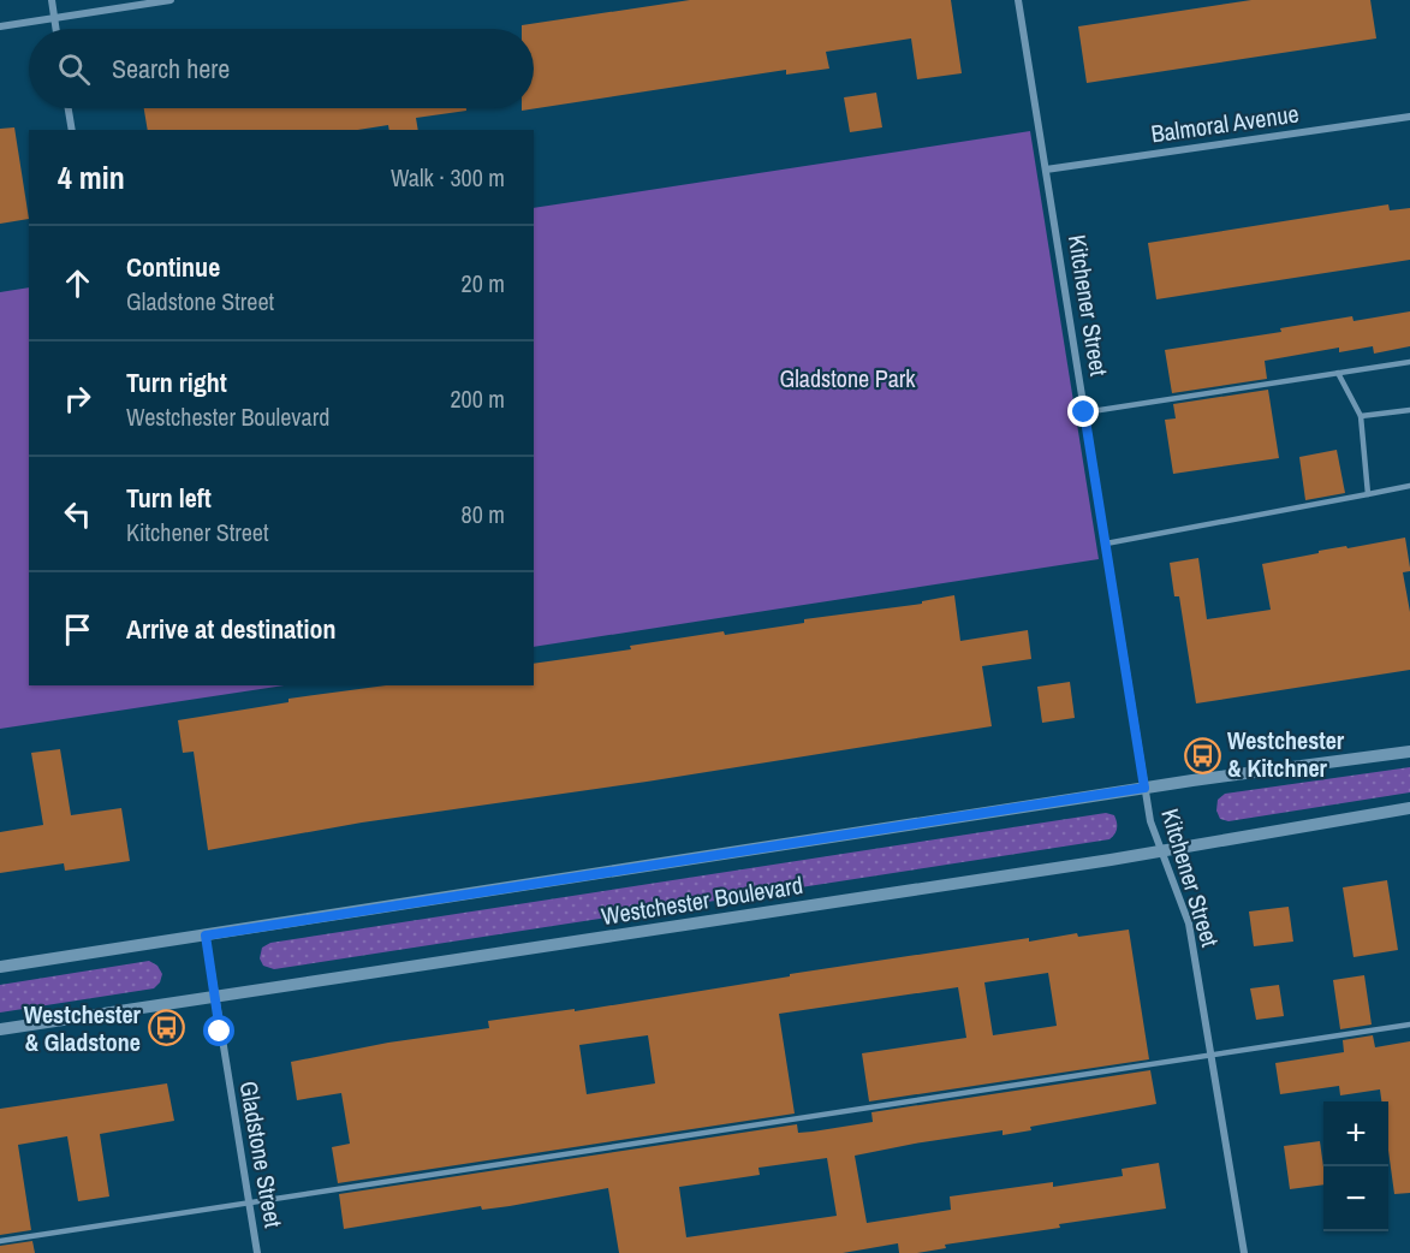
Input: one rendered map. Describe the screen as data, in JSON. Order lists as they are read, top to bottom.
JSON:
{
  "streets": {
    "street": [
      "Balmoral Avenue",
      "Kitchener Street",
      "Westchester Boulevard",
      "Gladstone Street"
    ]
  },
  "crossings": [
    ["Balmoral Avenue", "Kitchener Street"],
    ["Kitchener Street", "Westchester Boulevard"],
    ["Westchester Boulevard", "Gladstone Street"]
  ],
  "parks": ["Gladstone Park"],
  "places": {
    "bus stop": ["Westchester & Kitchner", "Westchester & Gladstone"]
  },
  "page": {
    "search": "Search here",
    "heading": ["4 min", "Walk · 300 m"],
    "list": [
      ["Continue", "Gladstone Street", "20 m"],
      ["Turn right", "Westchester Boulevard", "200 m"],
      ["Turn left", "Kitchener Street", "80 m"],
      "Arrive at destination"
    ],
    "map_buttons": ["+", "−"]
  }
}
